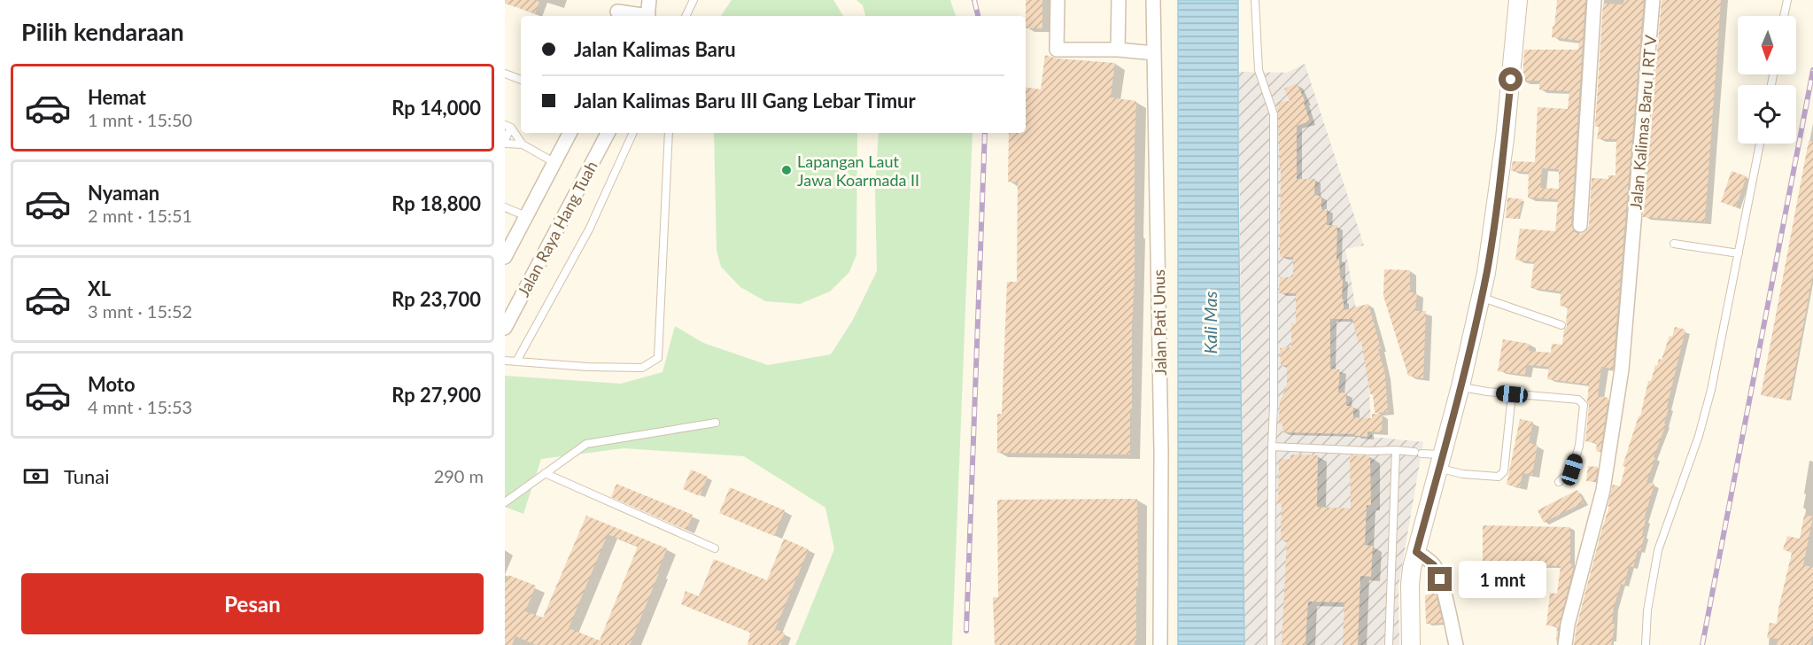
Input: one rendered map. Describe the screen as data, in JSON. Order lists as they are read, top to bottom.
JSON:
{
  "streets": {
    "street": ["Jalan Kalimas Baru I RT V", "Jalan Raya Hang Tuah", "Jalan Pati Unus"]
  },
  "water": ["Kali Mas"],
  "places": ["Lapangan Laut Jawa Koarmada II"],
  "north": "bottom",
  "page": {
    "heading": "Pilih kendaraan",
    "banner": ["Jalan Kalimas Baru", "Jalan Kalimas Baru III Gang Lebar Timur"],
    "list": [
      {
        "name": "Hemat",
        "note": "1 mnt · 15:50",
        "value": "Rp 14,000"
      },
      {
        "name": "Nyaman",
        "note": "2 mnt · 15:51",
        "value": "Rp 18,800"
      },
      {
        "name": "XL",
        "note": "3 mnt · 15:52",
        "value": "Rp 23,700"
      },
      {
        "name": "Moto",
        "note": "4 mnt · 15:53",
        "value": "Rp 27,900"
      }
    ],
    "pay": ["Tunai", "290 m"],
    "bubble": "1 mnt",
    "buttons": "Pesan"
  }
}
